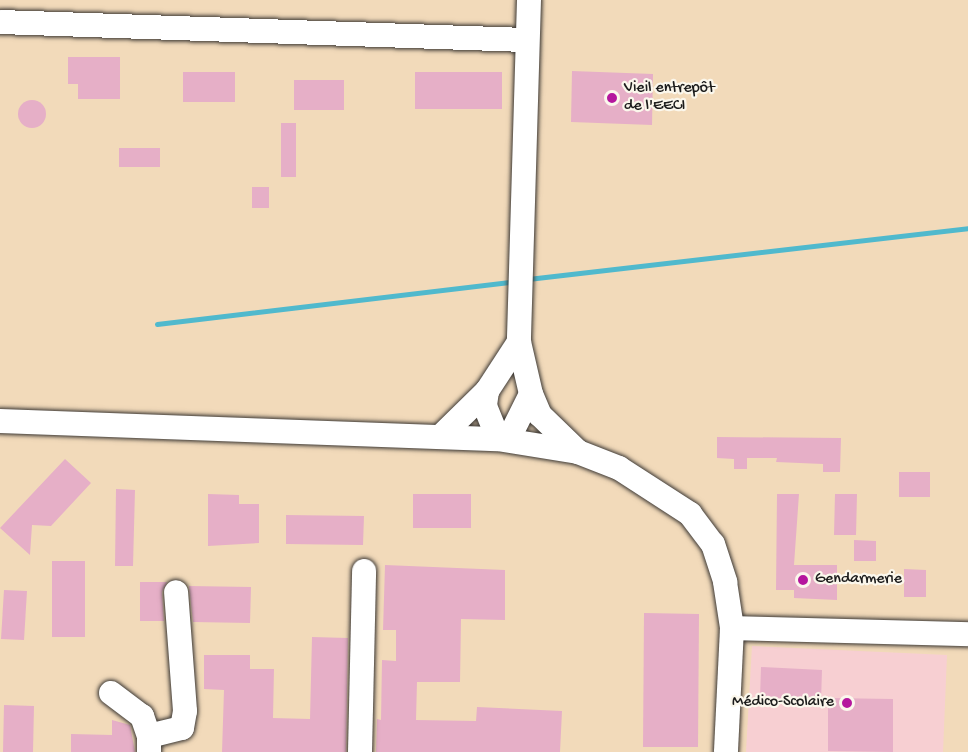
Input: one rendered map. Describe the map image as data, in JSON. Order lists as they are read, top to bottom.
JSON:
{
  "places": ["Vieil entrepôt de l'EECI", "Gendarmerie", "Médico-Scolaire"]
}
